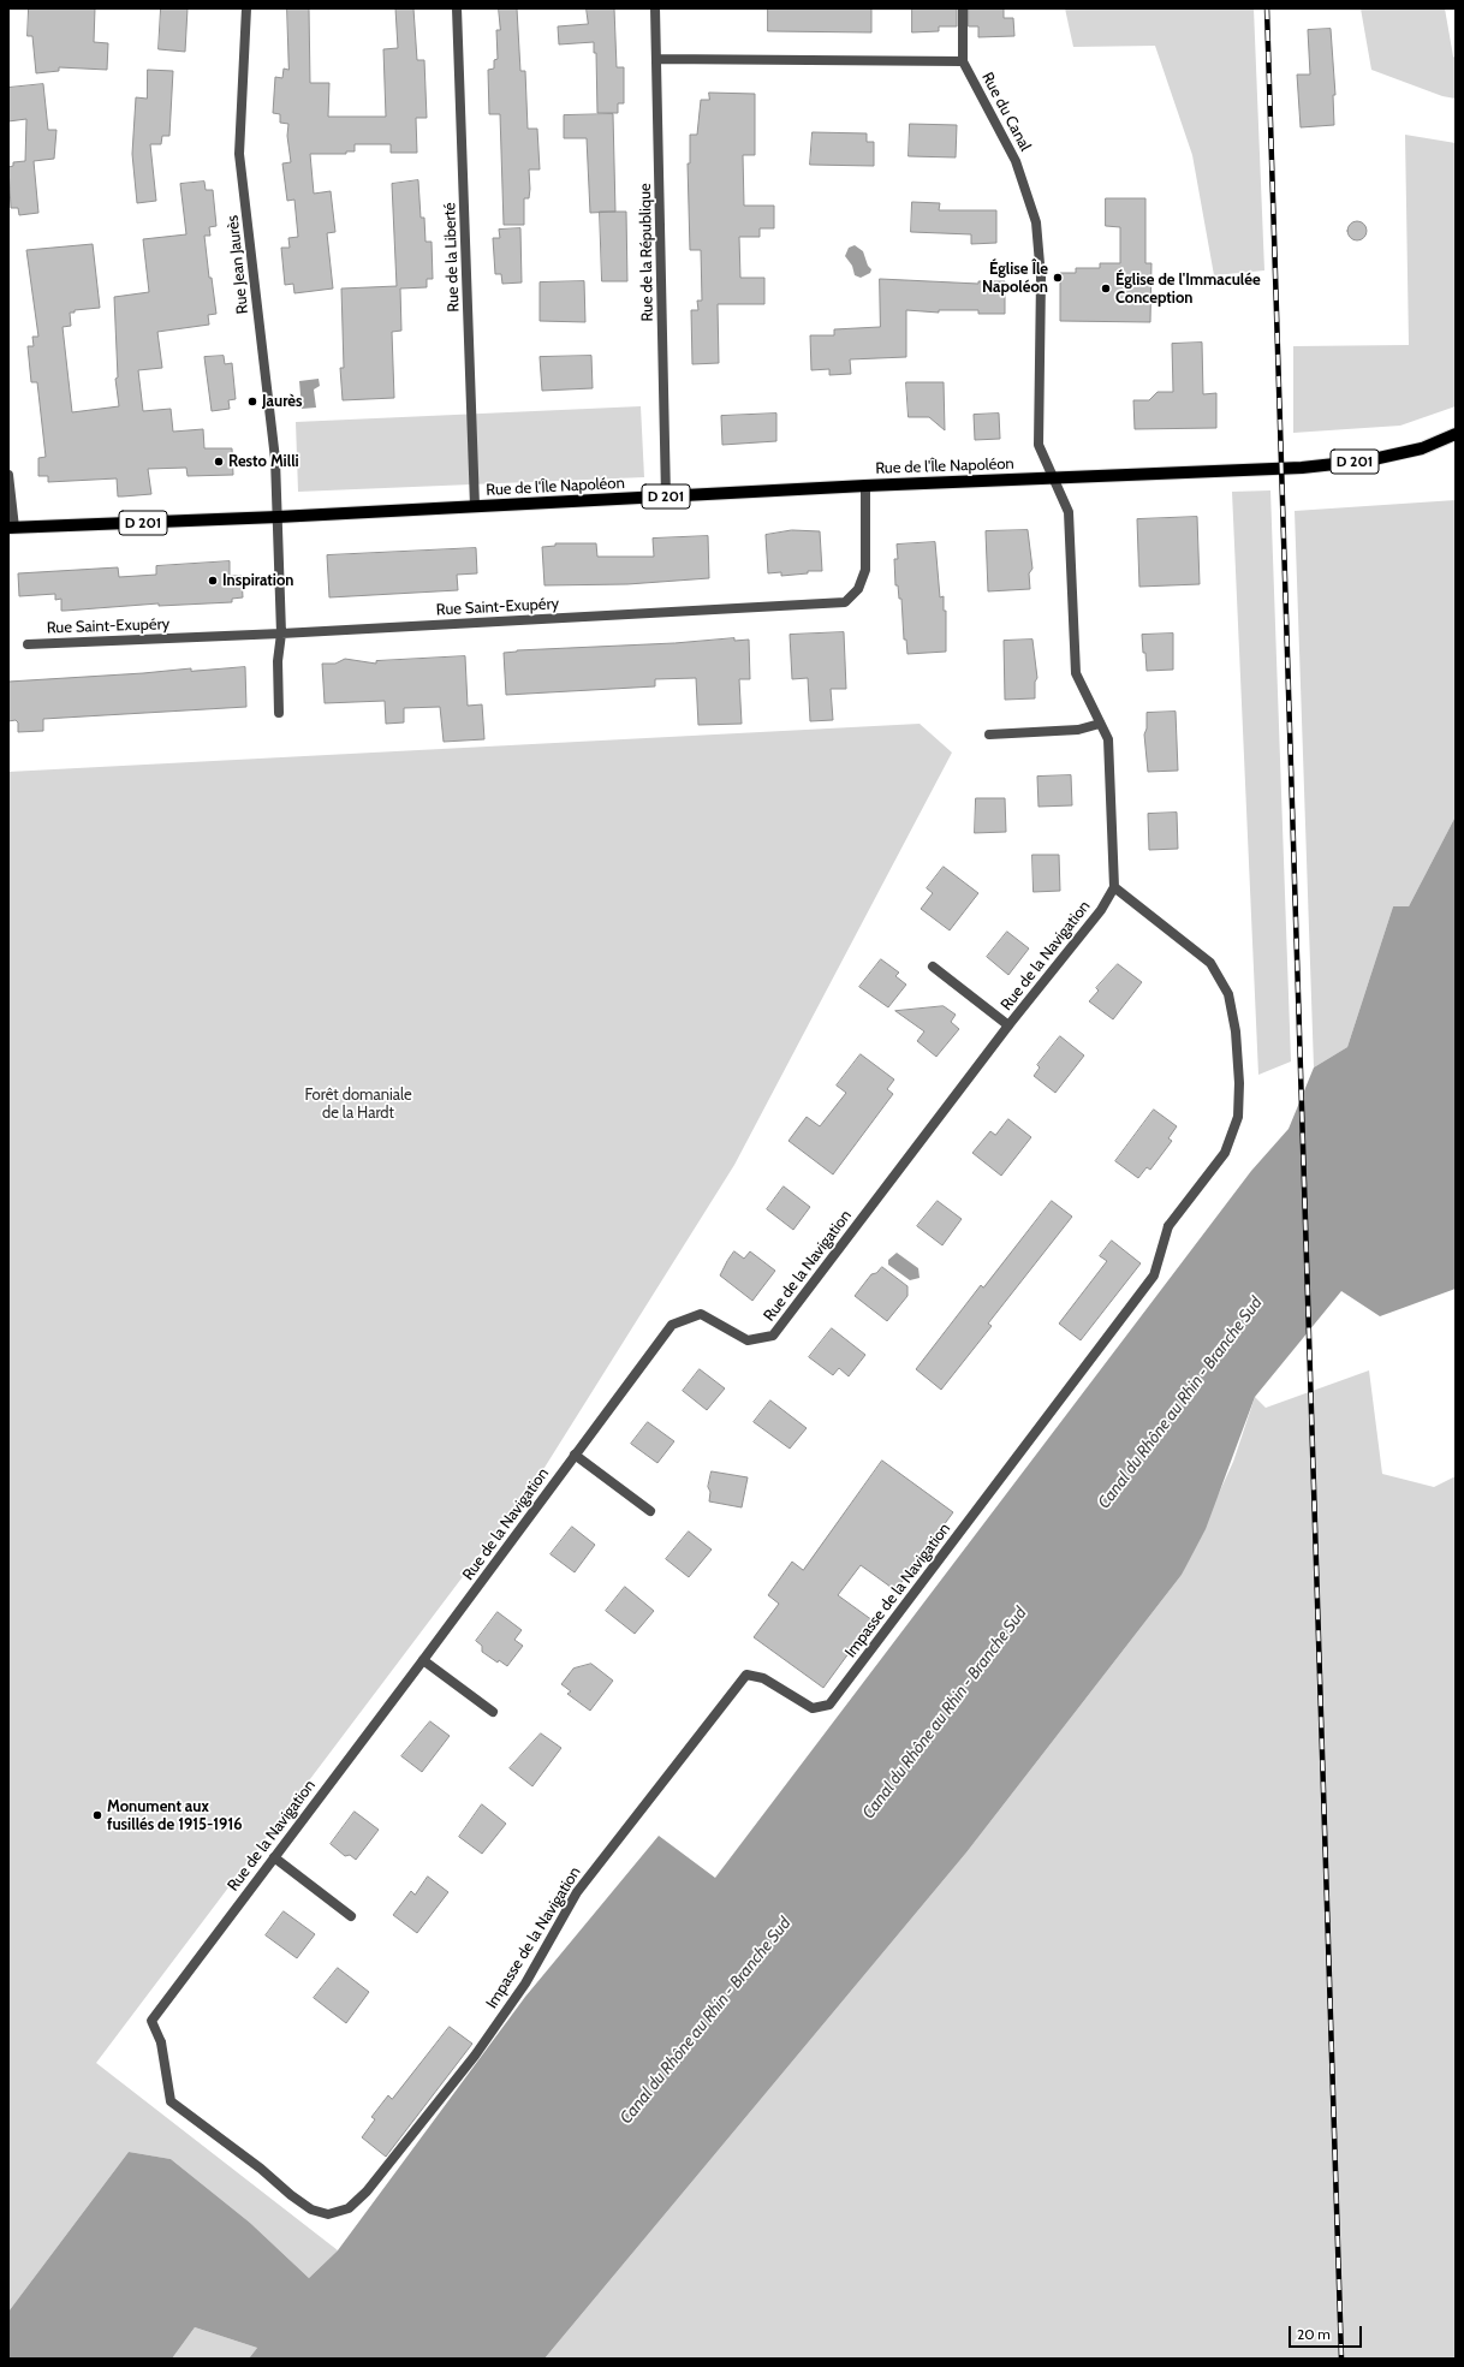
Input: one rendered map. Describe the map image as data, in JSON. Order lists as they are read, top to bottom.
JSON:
{
  "streets": {
    "main road": ["D 201", "Rue de l'Île Napoléon"],
    "street": [
      "Rue du Canal",
      "Rue de la République",
      "Rue de la Liberté",
      "Rue Jean Jaurès",
      "Rue Saint-Exupéry",
      "Rue de la Navigation",
      "Impasse de la Navigation"
    ]
  },
  "crossings": [
    ["Rue du Canal", "Rue de la République"],
    ["Rue du Canal", "Rue de l'Île Napoléon"],
    ["Rue de la République", "Rue de l'Île Napoléon"],
    ["Rue de la Liberté", "Rue de l'Île Napoléon"],
    ["Rue Jean Jaurès", "Rue de l'Île Napoléon"],
    ["Rue Jean Jaurès", "Rue Saint-Exupéry"],
    ["Rue de l'Île Napoléon", "Rue Saint-Exupéry"],
    ["Rue de la Navigation", "Impasse de la Navigation"]
  ],
  "water": ["Canal du Rhône au Rhin - Branche Sud"],
  "parks": ["Forêt domaniale de la Hardt"],
  "places": [
    "Église Île Napoléon",
    "Église de l'Immaculée Conception",
    "Jaurès",
    "Resto Milli",
    "Inspiration",
    "Monument aux fusillés de 1915-1916"
  ],
  "scale_bar": "20 m"
}
